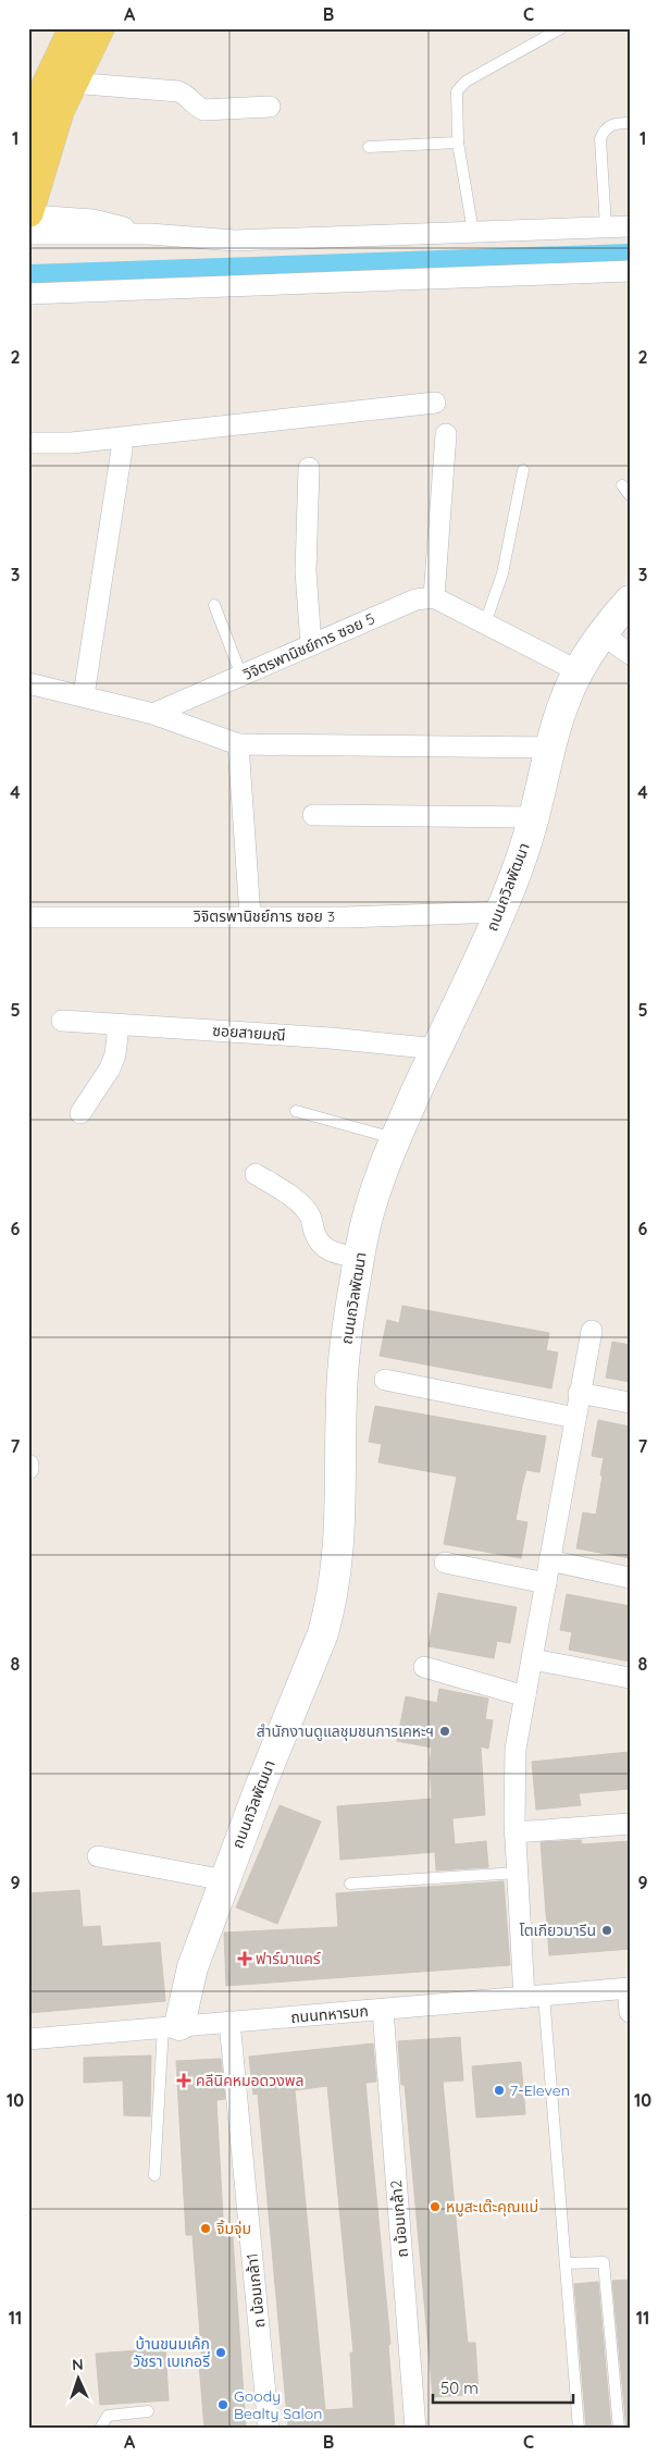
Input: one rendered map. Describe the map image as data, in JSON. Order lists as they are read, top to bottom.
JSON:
{
  "streets": {
    "street": [
      "วิจิตรพานิชย์การ ซอย 5",
      "ถนนถวิลพัฒนา",
      "วิจิตรพานิชย์การ ซอย 3",
      "ซอยสายมณี",
      "ถนนทหารบก",
      "ถ น้อมเกล้า2",
      "ถ น้อมเกล้า1"
    ]
  },
  "crossings": [
    ["ถนนถวิลพัฒนา", "วิจิตรพานิชย์การ ซอย 3"],
    ["ถนนถวิลพัฒนา", "ซอยสายมณี"],
    ["ถนนถวิลพัฒนา", "ถนนทหารบก"],
    ["ถนนทหารบก", "ถ น้อมเกล้า2"],
    ["ถนนทหารบก", "ถ น้อมเกล้า1"]
  ],
  "places": {
    "other": [
      "สำนักงานดูแลชุมชนการเคหะฯ",
      "โตเกียวมารีน",
      "7-Eleven",
      "หมูสะเต๊ะคุณแม่",
      "จิ้มจุ่ม",
      "บ้านขนมเค้ก วัชรา เบเกอรี่",
      "Goody Bealty Salon"
    ],
    "health": ["ฟาร์มาแคร์", "คลีนิคหมอดวงพล"]
  },
  "scale_bar": "50 m",
  "north": "top",
  "grid": {
    "columns": ["A", "B", "C"],
    "rows": [
      "1",
      "2",
      "3",
      "4",
      "5",
      "6",
      "7",
      "8",
      "9",
      "10",
      "11"
    ]
  }
}
